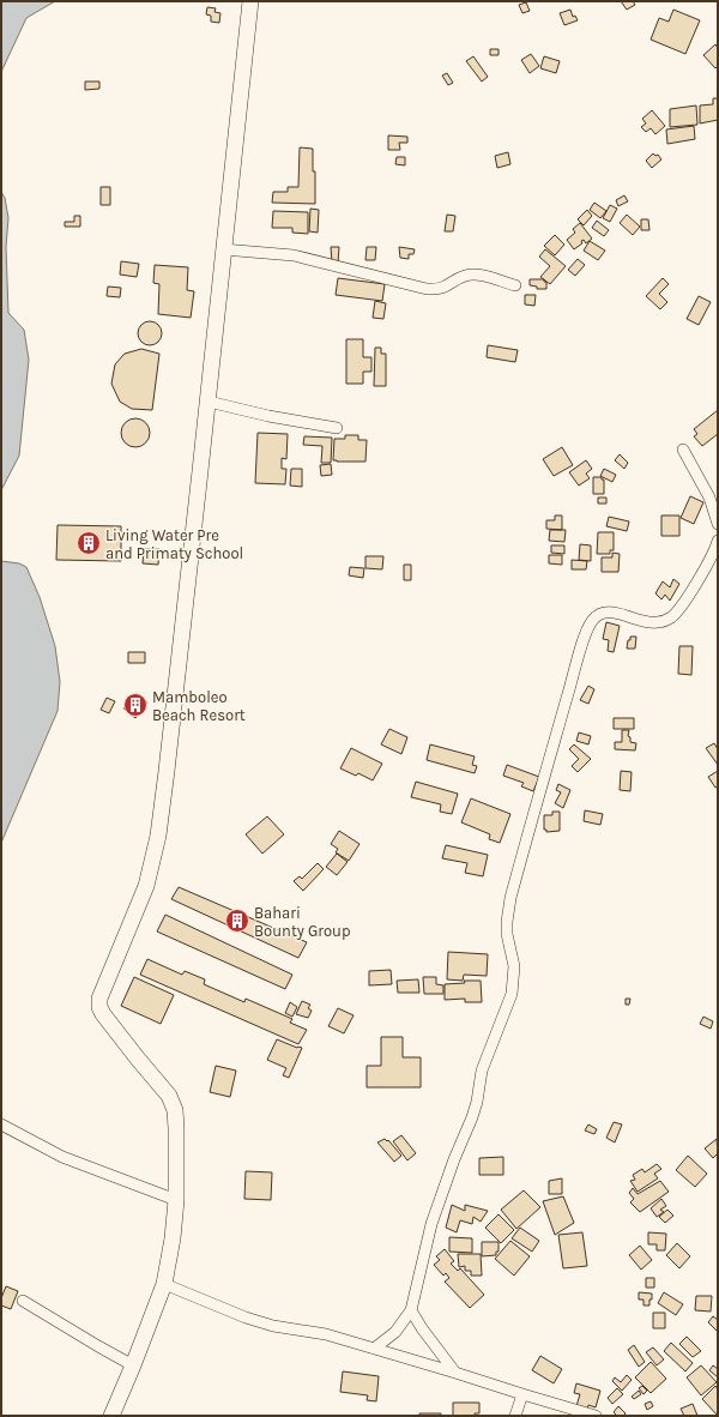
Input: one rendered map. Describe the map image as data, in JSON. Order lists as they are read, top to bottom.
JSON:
{
  "places": {
    "building": ["Living Water Pre and Primaty School", "Mamboleo Beach Resort", "Bahari Bounty Group"]
  }
}
